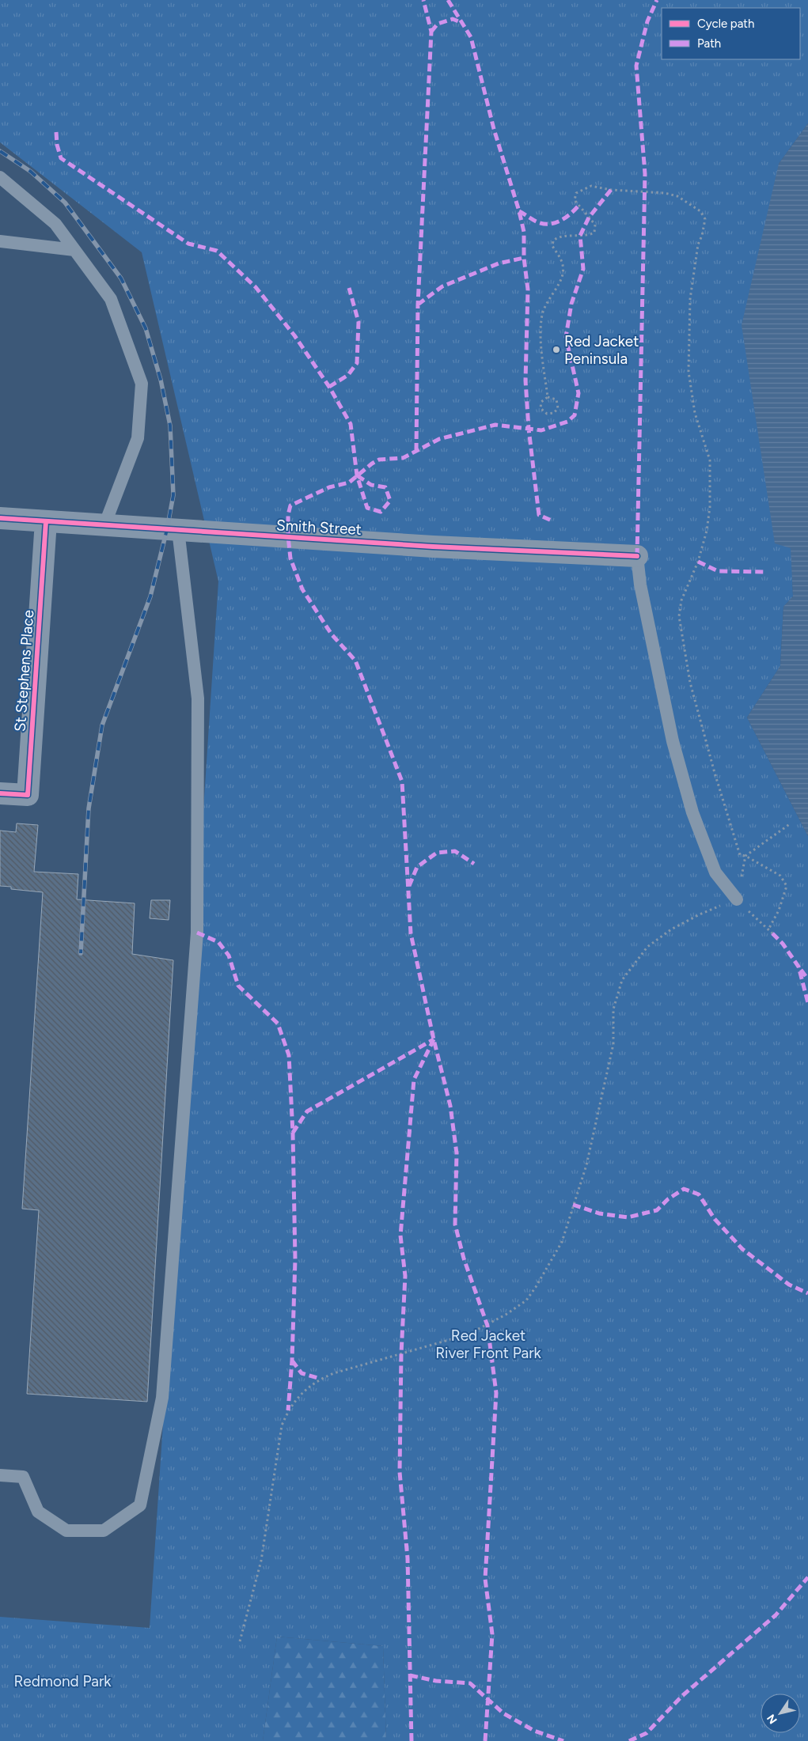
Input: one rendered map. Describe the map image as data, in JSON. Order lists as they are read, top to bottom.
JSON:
{
  "streets": {
    "street": ["Smith Street", "St Stephens Place"]
  },
  "crossings": [
    ["Smith Street", "St Stephens Place"]
  ],
  "parks": ["Red Jacket River Front Park", "Redmond Park"],
  "places": ["Red Jacket Peninsula"],
  "legend": ["Cycle path", "Path"],
  "north": "bottom left"
}
